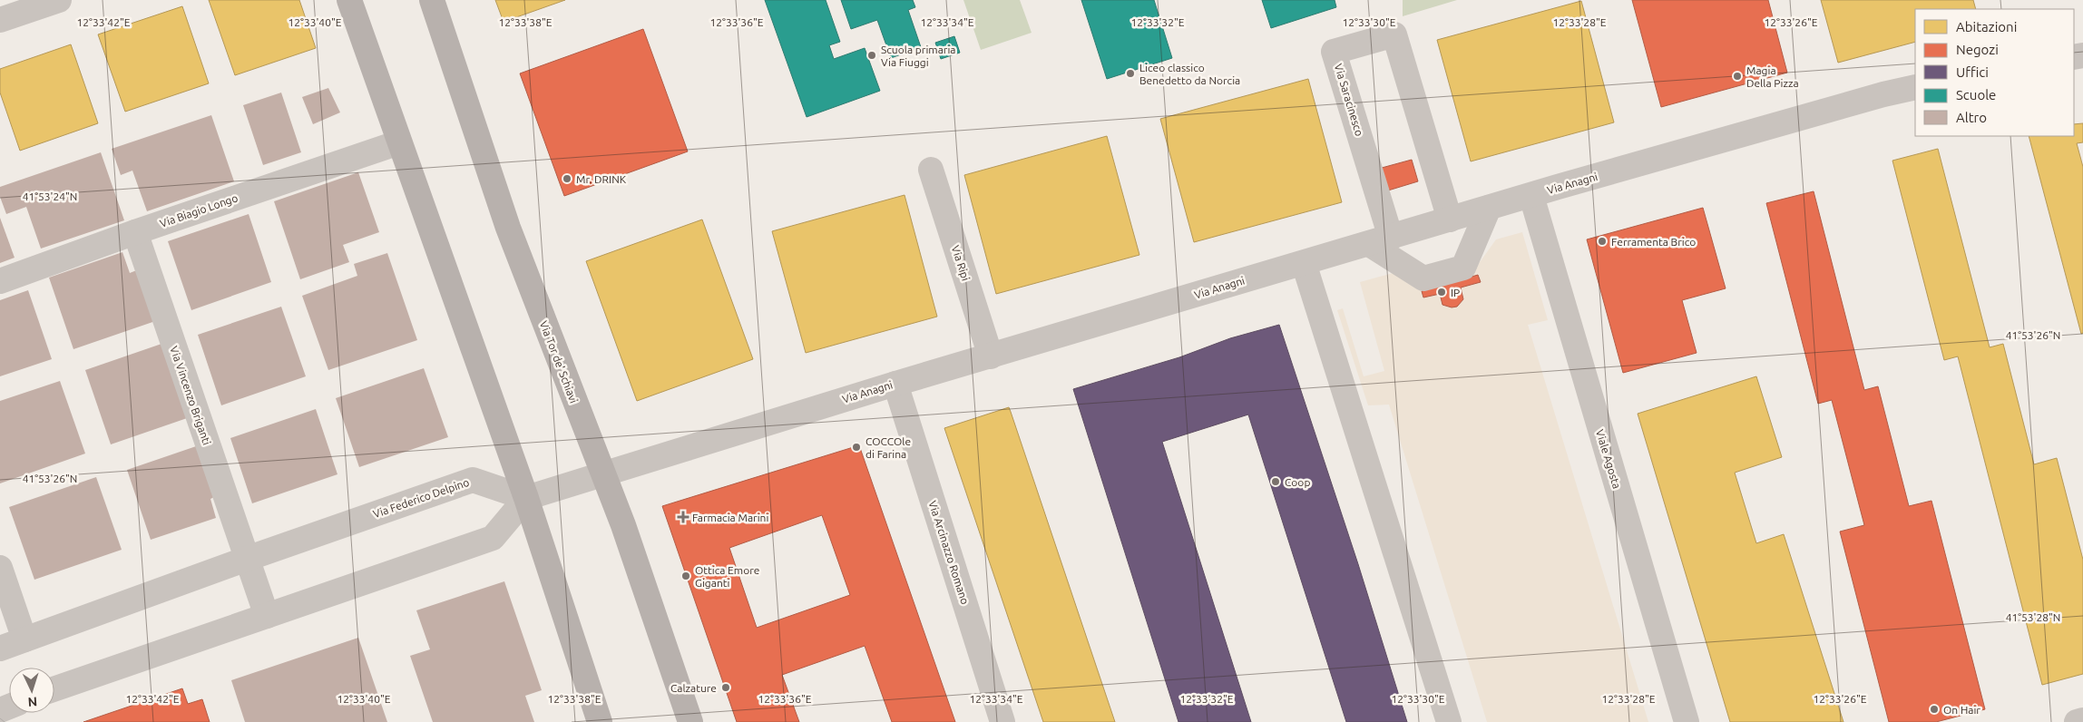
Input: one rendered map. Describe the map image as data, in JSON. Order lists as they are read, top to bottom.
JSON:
{
  "streets": {
    "main road": ["Via Tor de' Schiavi"],
    "street": [
      "Via Saracinesco",
      "Via Anagni",
      "Via Biagio Longo",
      "Via Ripi",
      "Via Vincenzo Briganti",
      "Viale Agosta",
      "Via Federico Delpino",
      "Via Arcinazzo Romano"
    ]
  },
  "crossings": [
    ["Via Saracinesco", "Via Anagni"],
    ["Via Anagni", "Via Ripi"],
    ["Via Anagni", "Via Tor de' Schiavi"],
    ["Via Anagni", "Viale Agosta"],
    ["Via Anagni", "Via Federico Delpino"],
    ["Via Anagni", "Via Arcinazzo Romano"],
    ["Via Biagio Longo", "Via Vincenzo Briganti"],
    ["Via Vincenzo Briganti", "Via Federico Delpino"]
  ],
  "places": {
    "other": [
      "Scuola primaria Via Fiuggi",
      "Liceo classico Benedetto da Norcia",
      "Magia Della Pizza",
      "Mr. DRINK",
      "Ferramenta Brico",
      "IP",
      "COCCOle di Farina",
      "Coop",
      "Ottica Emore Giganti",
      "Calzature",
      "On Hair"
    ],
    "health": ["Farmacia Marini"]
  },
  "legend": [
    "Abitazioni",
    "Negozi",
    "Uffici",
    "Scuole",
    "Altro"
  ],
  "north": "bottom",
  "coordinates": [
    "12°33'42\"E",
    "12°33'40\"E",
    "12°33'38\"E",
    "12°33'36\"E",
    "12°33'34\"E",
    "12°33'32\"E",
    "12°33'30\"E",
    "12°33'28\"E",
    "12°33'26\"E",
    "41°53'24\"N",
    "41°53'26\"N",
    "41°53'28\"N"
  ]
}
